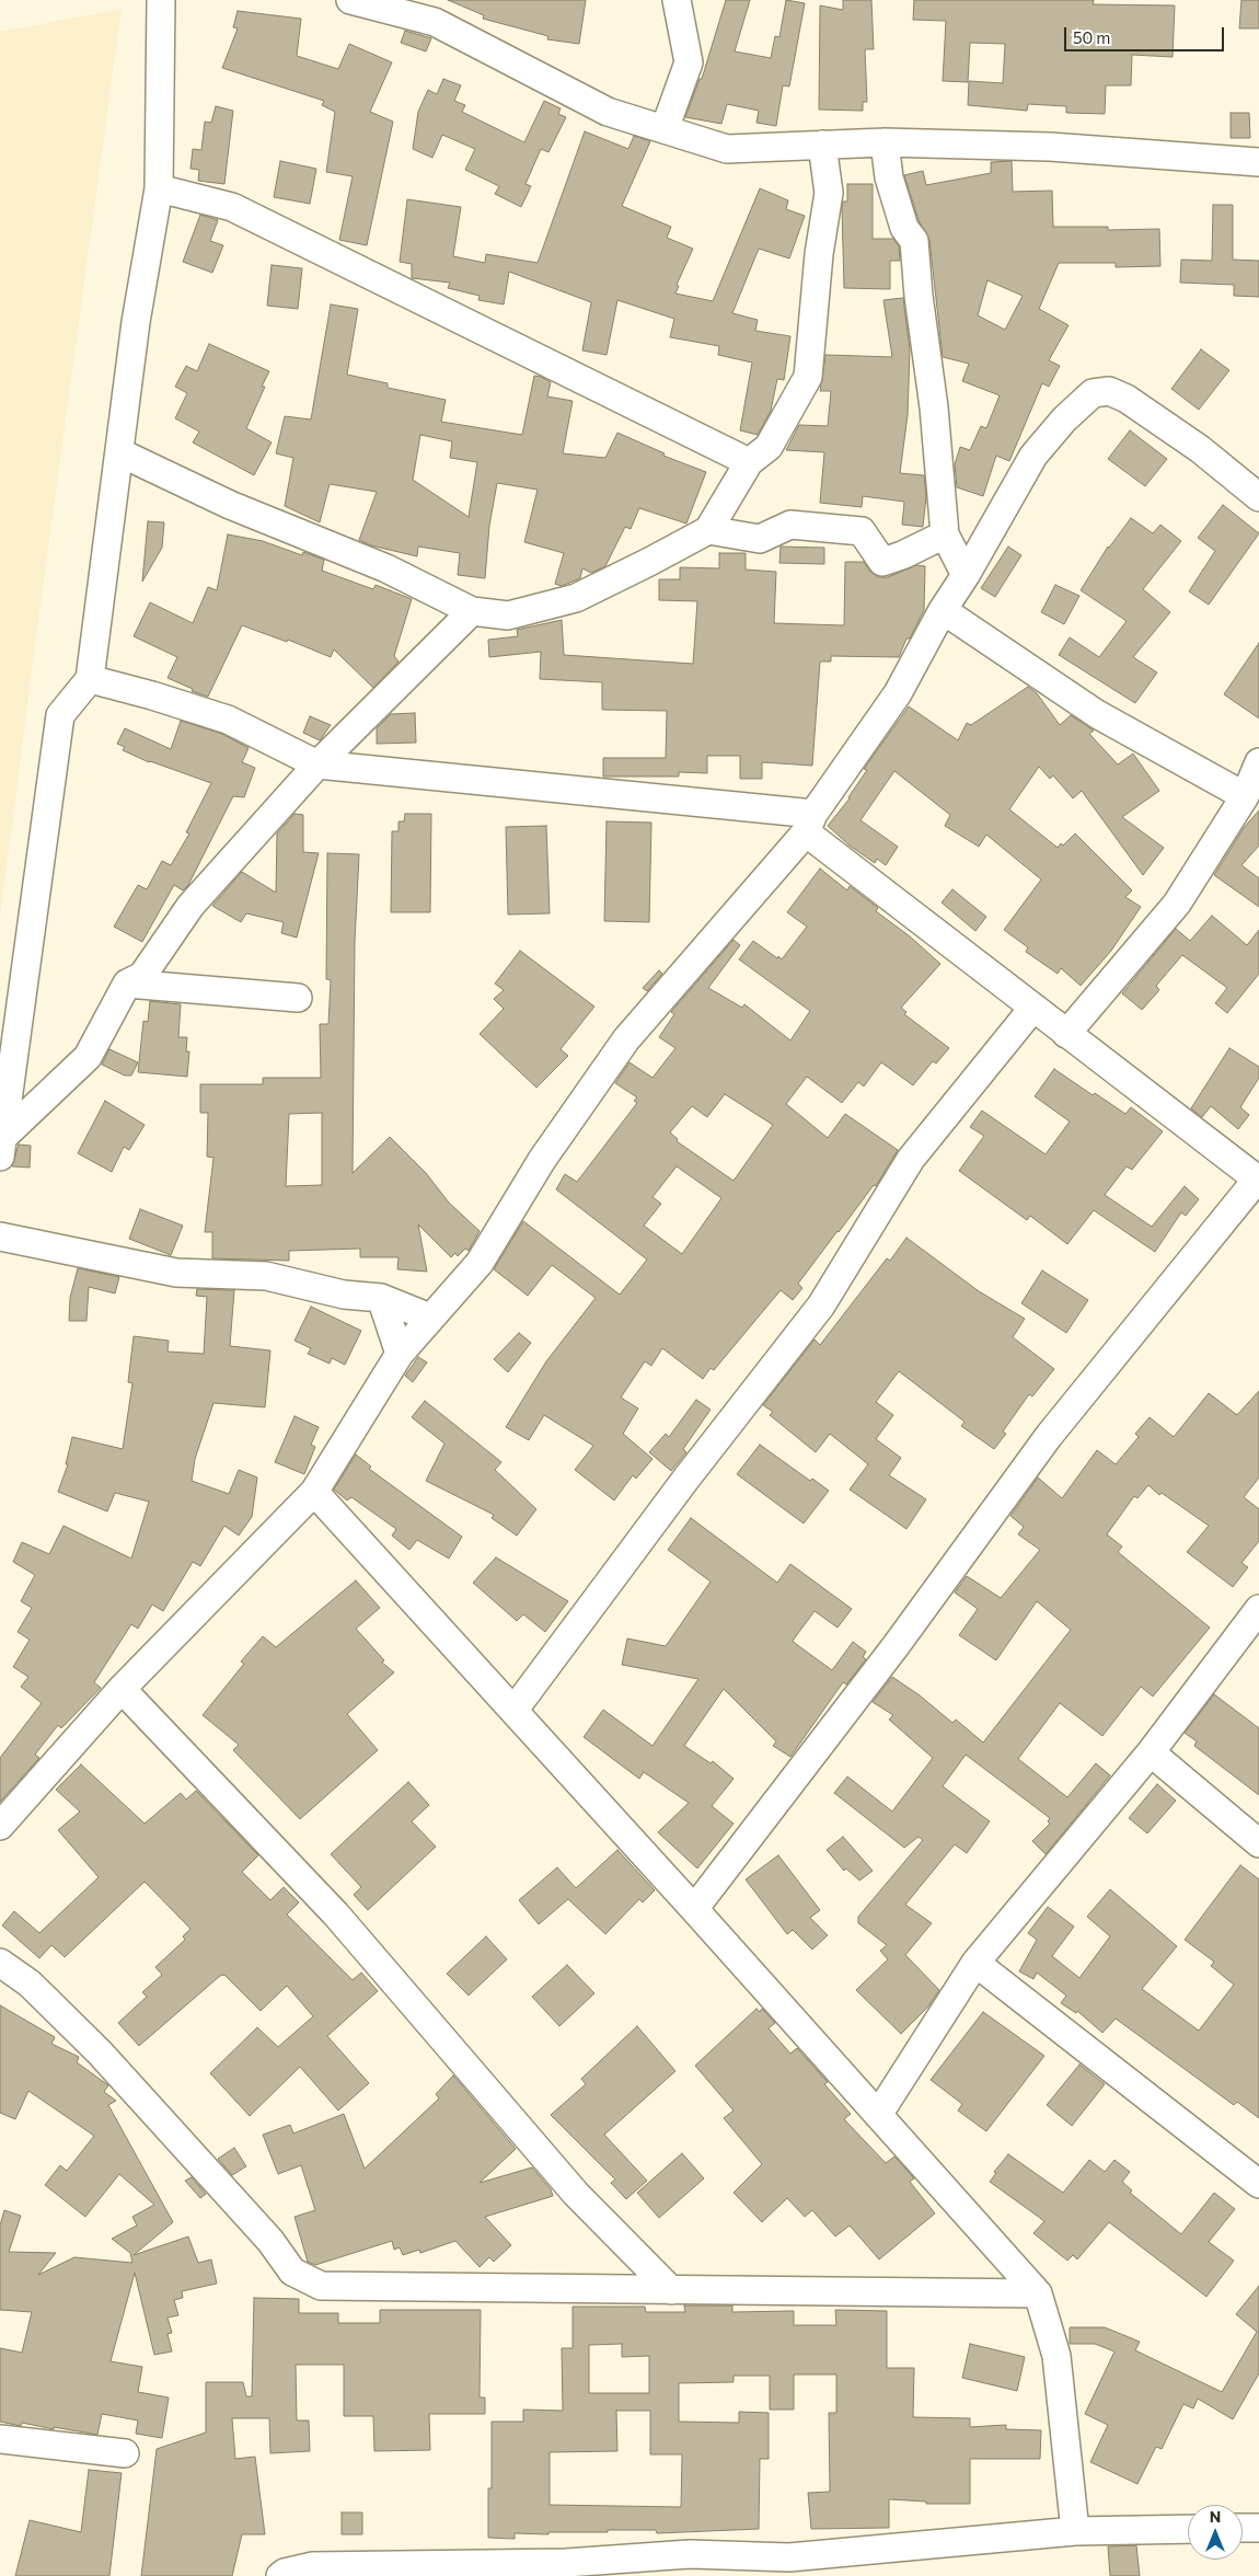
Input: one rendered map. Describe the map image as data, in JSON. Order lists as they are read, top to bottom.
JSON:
{
  "scale_bar": "50 m",
  "north": "top"
}
